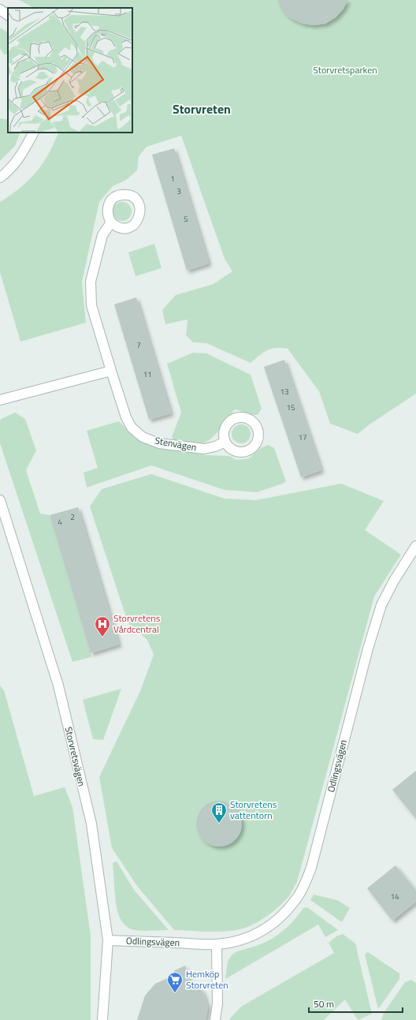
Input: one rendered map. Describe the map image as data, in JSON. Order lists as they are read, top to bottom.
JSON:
{
  "streets": {
    "street": ["Stenvägen", "Storvretsvägen", "Odlingsvägen"]
  },
  "crossings": [
    ["Storvretsvägen", "Odlingsvägen"]
  ],
  "districts": ["Storvreten"],
  "parks": ["Storvretsparken"],
  "places": {
    "hospital": ["Storvretens Vårdcentral"],
    "building": ["Storvretens vattentorn"],
    "supermarket": ["Hemköp Storvreten"]
  },
  "house_numbers": [
    "1",
    "3",
    "5",
    "7",
    "11",
    "13",
    "15",
    "17",
    "2",
    "4",
    "14"
  ],
  "scale_bar": "50 m"
}
